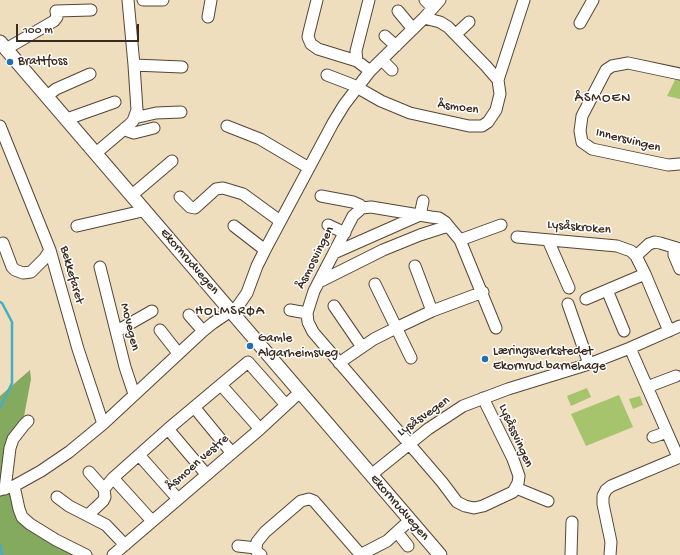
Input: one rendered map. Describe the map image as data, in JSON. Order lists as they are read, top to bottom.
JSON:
{
  "streets": {
    "main road": ["Ekornrudvegen"],
    "street": [
      "Åsmoen",
      "Innersvingen",
      "Lysåskroken",
      "Åsmosvingen",
      "Bekkefaret",
      "Movegen",
      "Lysåsvegen",
      "Lysåssvingen",
      "Åsmoen vestre"
    ]
  },
  "crossings": [
    ["Ekornrudvegen", "Lysåsvegen"],
    ["Ekornrudvegen", "Åsmoen vestre"],
    ["Lysåsvegen", "Lysåssvingen"]
  ],
  "districts": ["ÅSMOEN", "HOLMSRØA"],
  "places": ["Brattfoss", "Gamle Algarheimsveg", "Læringsverkstedet Ekornrud barnehage"],
  "scale_bar": "100 m"
}
